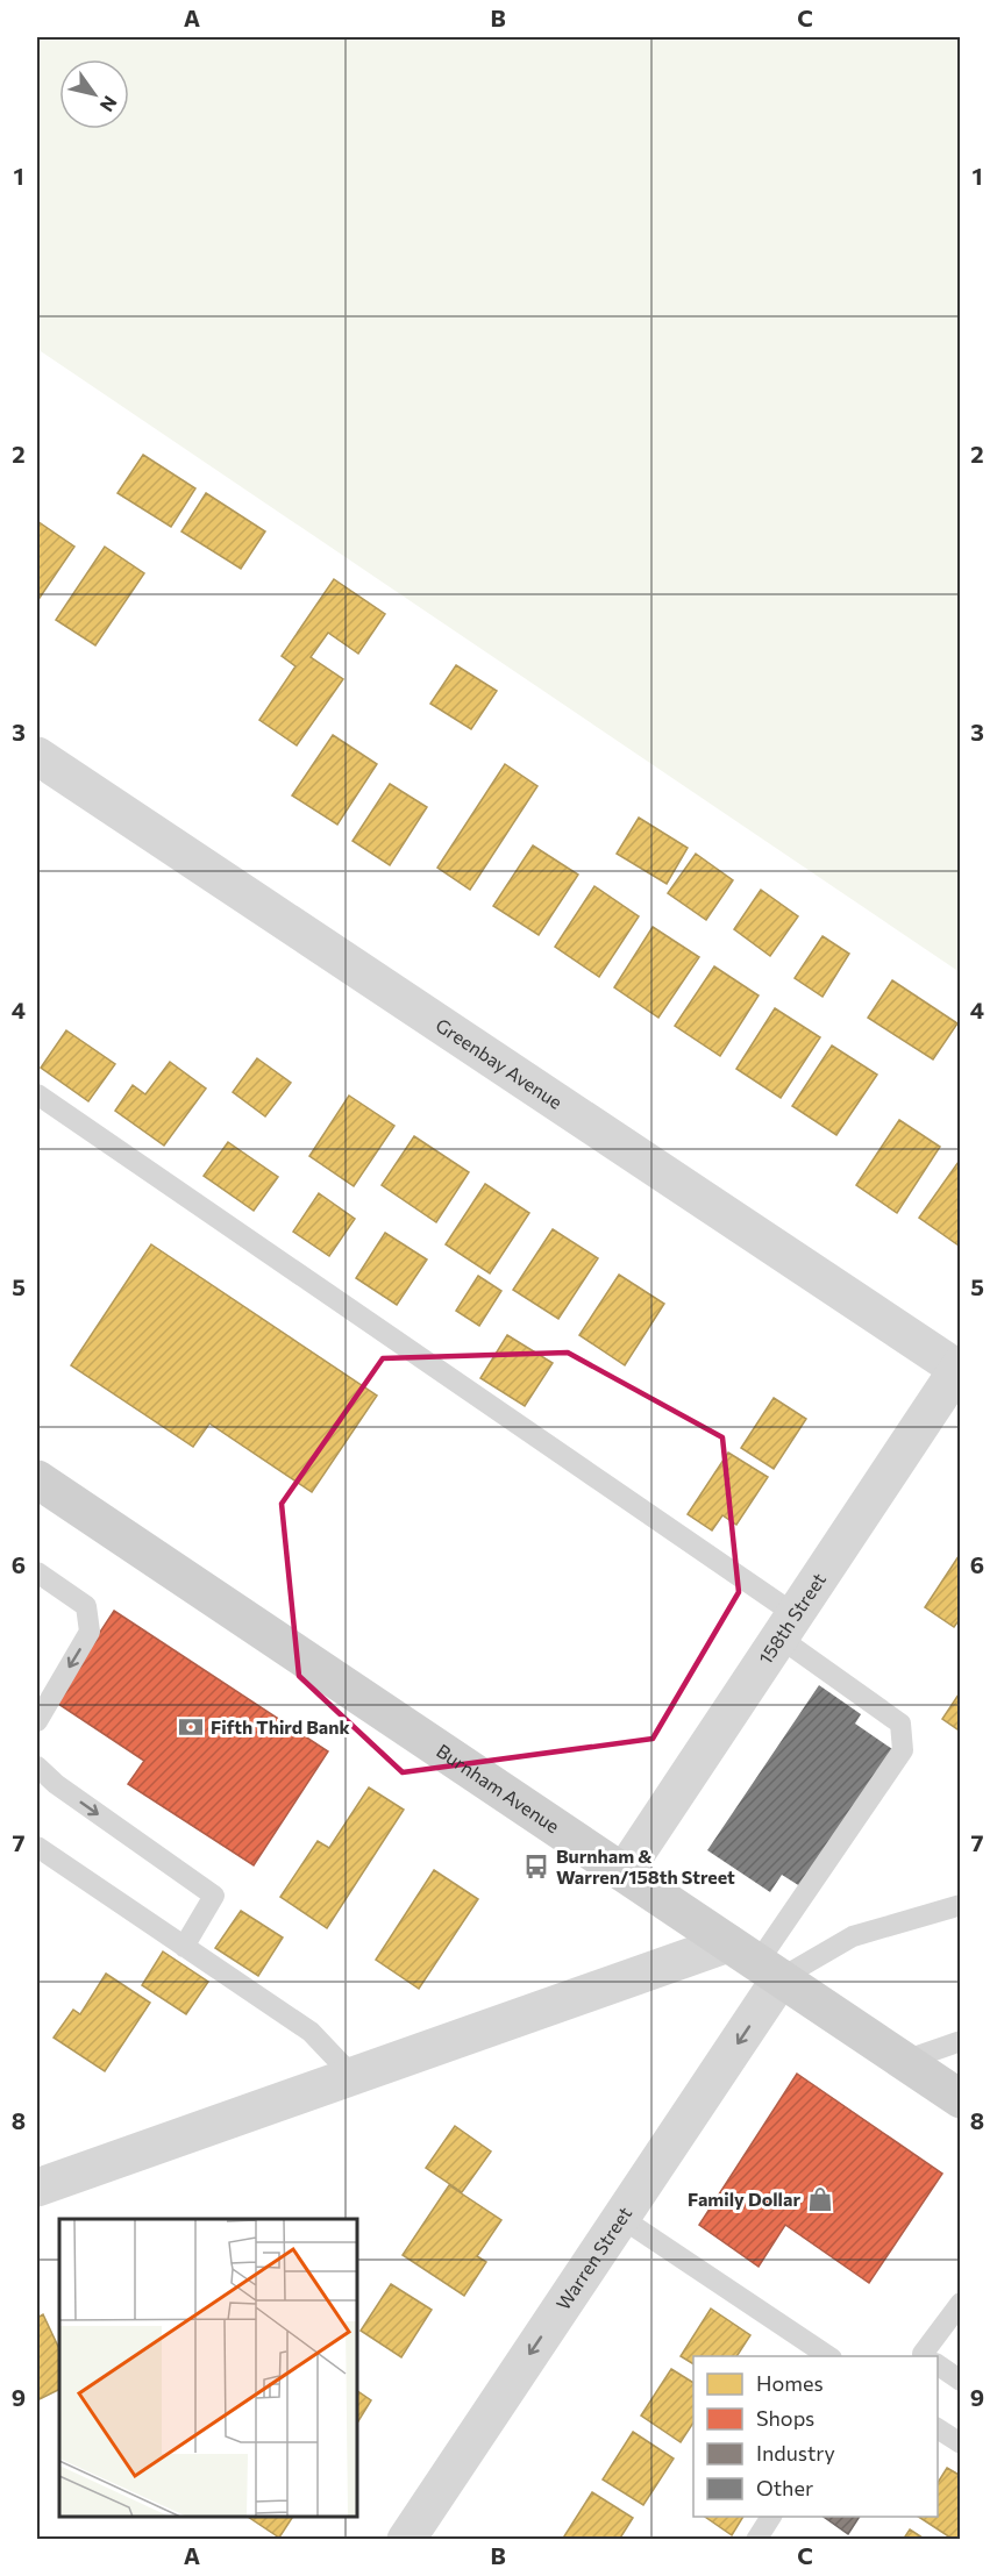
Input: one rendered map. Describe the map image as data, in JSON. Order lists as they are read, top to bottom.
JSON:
{
  "streets": {
    "main road": ["Burnham Avenue"],
    "street": ["Greenbay Avenue", "158th Street", "Warren Street"]
  },
  "crossings": [
    ["Greenbay Avenue", "158th Street"],
    ["158th Street", "Burnham Avenue"],
    ["Burnham Avenue", "Warren Street"]
  ],
  "one_way": ["Warren Street"],
  "places": {
    "bank": ["Fifth Third Bank"],
    "bus stop": ["Burnham & Warren/158th Street"],
    "shop": ["Family Dollar"]
  },
  "legend": [
    "Homes",
    "Shops",
    "Industry",
    "Other"
  ],
  "north": "bottom right",
  "grid": {
    "columns": ["A", "B", "C"],
    "rows": [
      "1",
      "2",
      "3",
      "4",
      "5",
      "6",
      "7",
      "8",
      "9"
    ]
  }
}
